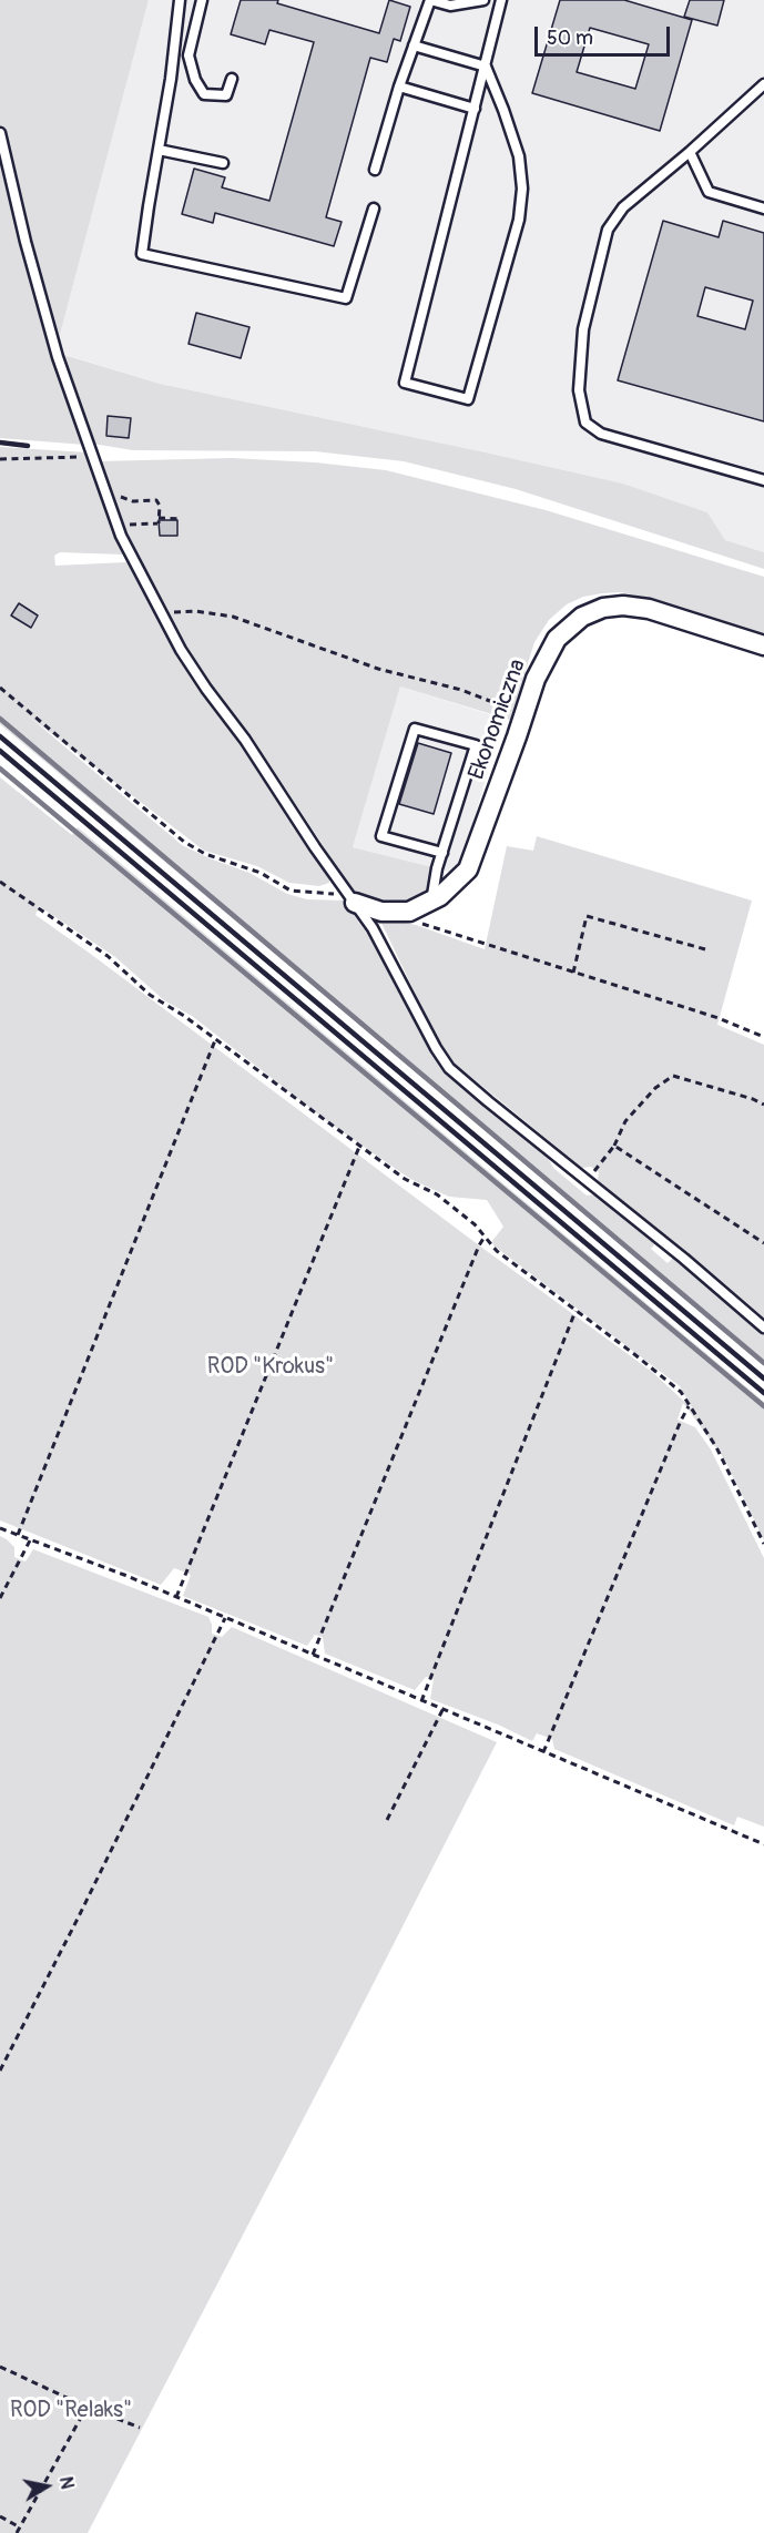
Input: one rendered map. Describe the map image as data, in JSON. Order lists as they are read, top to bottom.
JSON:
{
  "streets": {
    "street": ["Ekonomiczna"]
  },
  "parks": ["ROD \"Krokus\"", "ROD \"Relaks\""],
  "scale_bar": "50 m",
  "north": "right"
}
